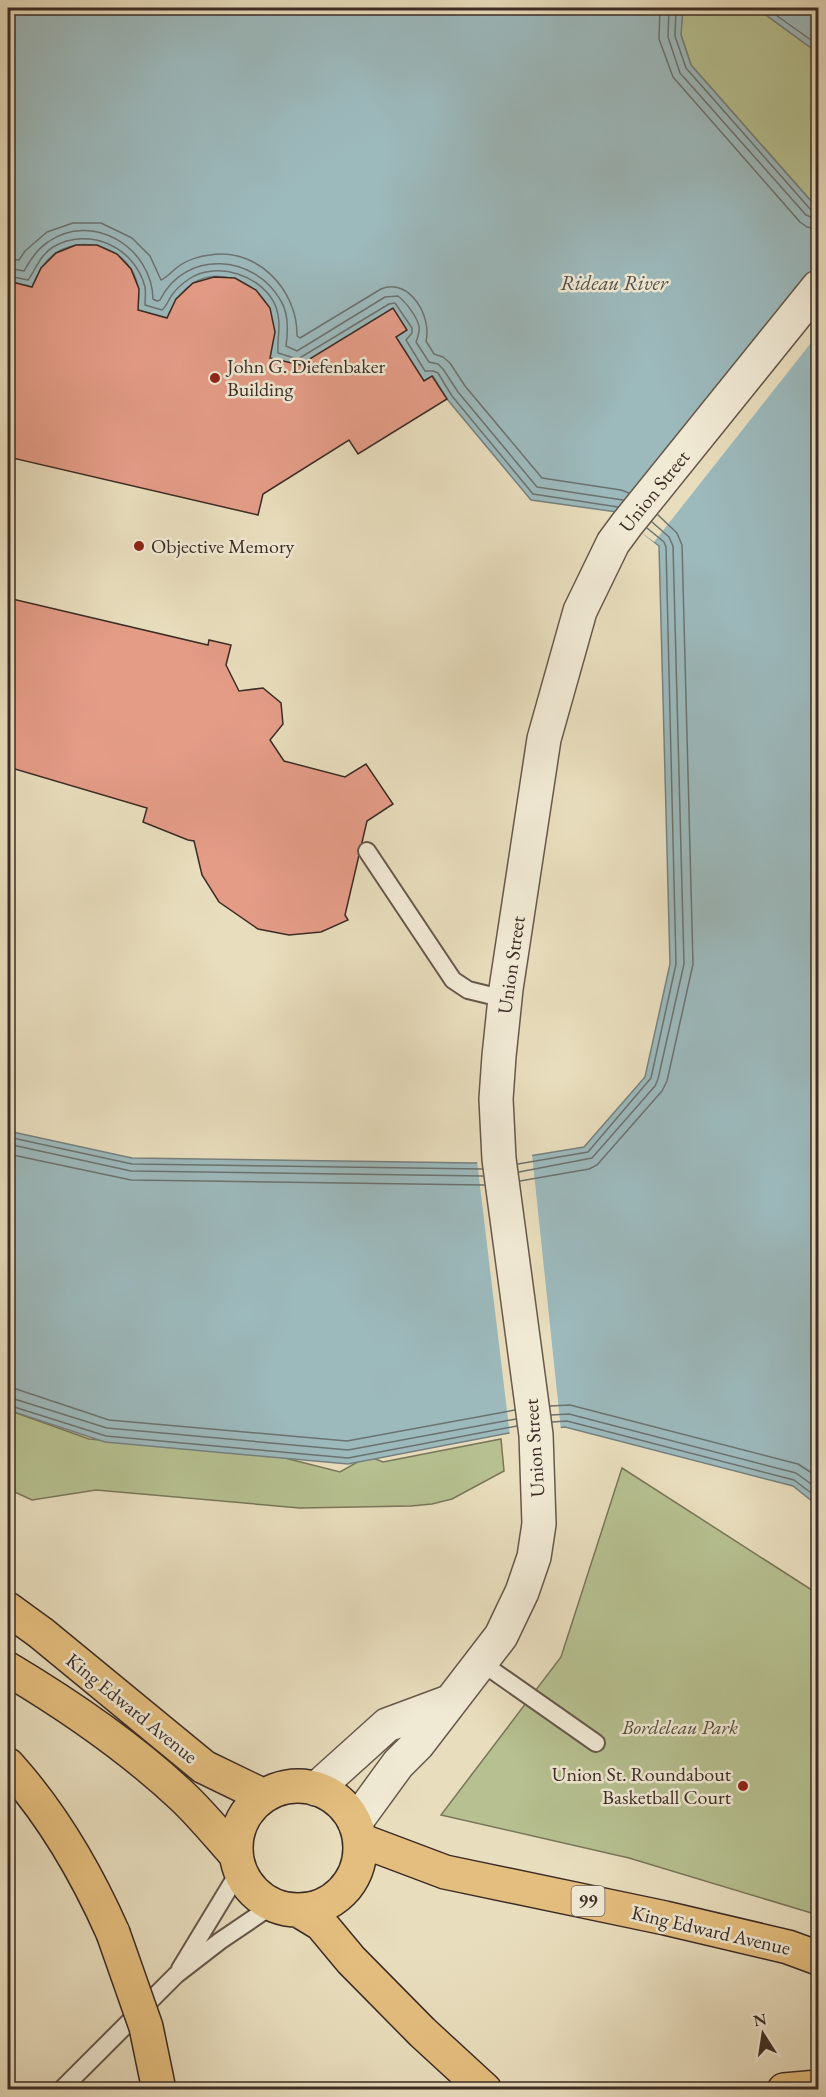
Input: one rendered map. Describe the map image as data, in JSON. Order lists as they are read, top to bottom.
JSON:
{
  "streets": {
    "main road": ["King Edward Avenue", "99"],
    "street": ["Union Street"]
  },
  "crossings": [
    ["Union Street", "King Edward Avenue"]
  ],
  "water": ["Rideau River"],
  "parks": ["Bordeleau Park"],
  "places": ["John G. Diefenbaker Building", "Objective Memory", "Union St. Roundabout Basketball Court"],
  "north": "top"
}
